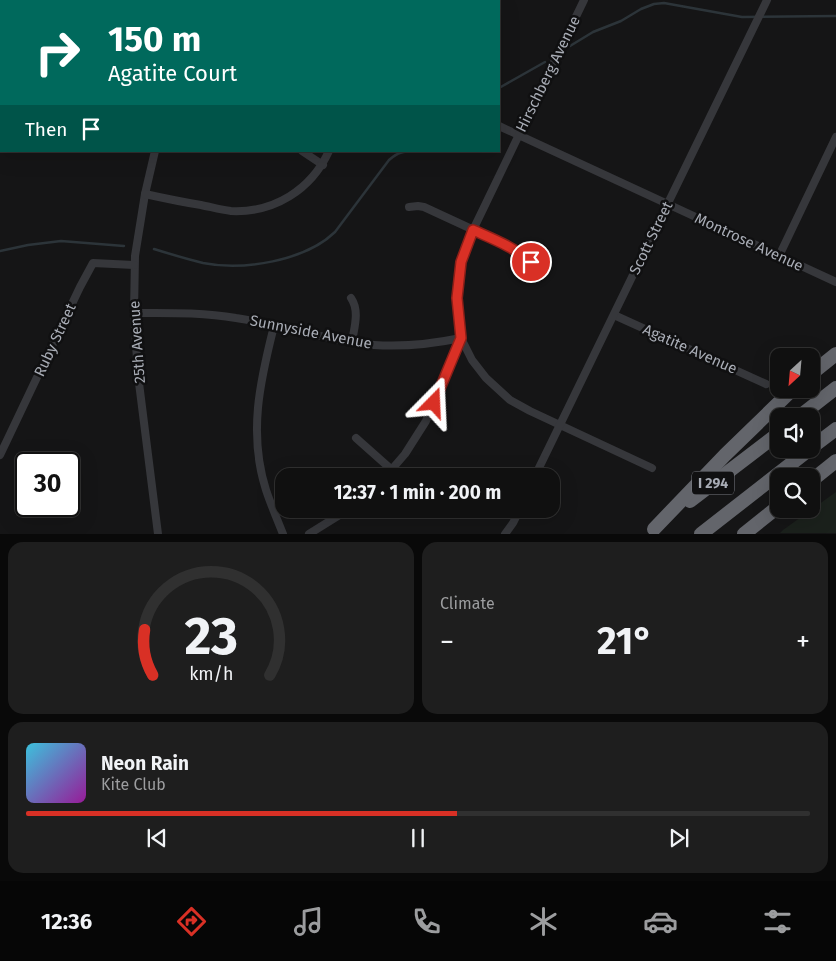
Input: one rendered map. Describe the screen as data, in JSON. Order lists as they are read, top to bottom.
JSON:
{
  "streets": {
    "highway": ["I 294"],
    "street": [
      "Hirschberg Avenue",
      "Scott Street",
      "Montrose Avenue",
      "Sunnyside Avenue",
      "Ruby Street",
      "25th Avenue",
      "Agatite Avenue"
    ]
  },
  "crossings": [
    ["Hirschberg Avenue", "Montrose Avenue"],
    ["Hirschberg Avenue", "Sunnyside Avenue"],
    ["Scott Street", "Montrose Avenue"],
    ["Scott Street", "Agatite Avenue"],
    ["Sunnyside Avenue", "25th Avenue"],
    ["Ruby Street", "25th Avenue"]
  ],
  "north": "bottom left",
  "page": {
    "turn": ["150 m", "Agatite Court"],
    "then": "Then",
    "limit": "30",
    "trip": "12:37 · 1 min · 200 m",
    "tile": "Climate",
    "heat": ["−", "21°", "+"],
    "song": ["Neon Rain", "Kite Club"],
    "tabs": "12:36",
    "gauge": ["23", "km/h"]
  }
}
